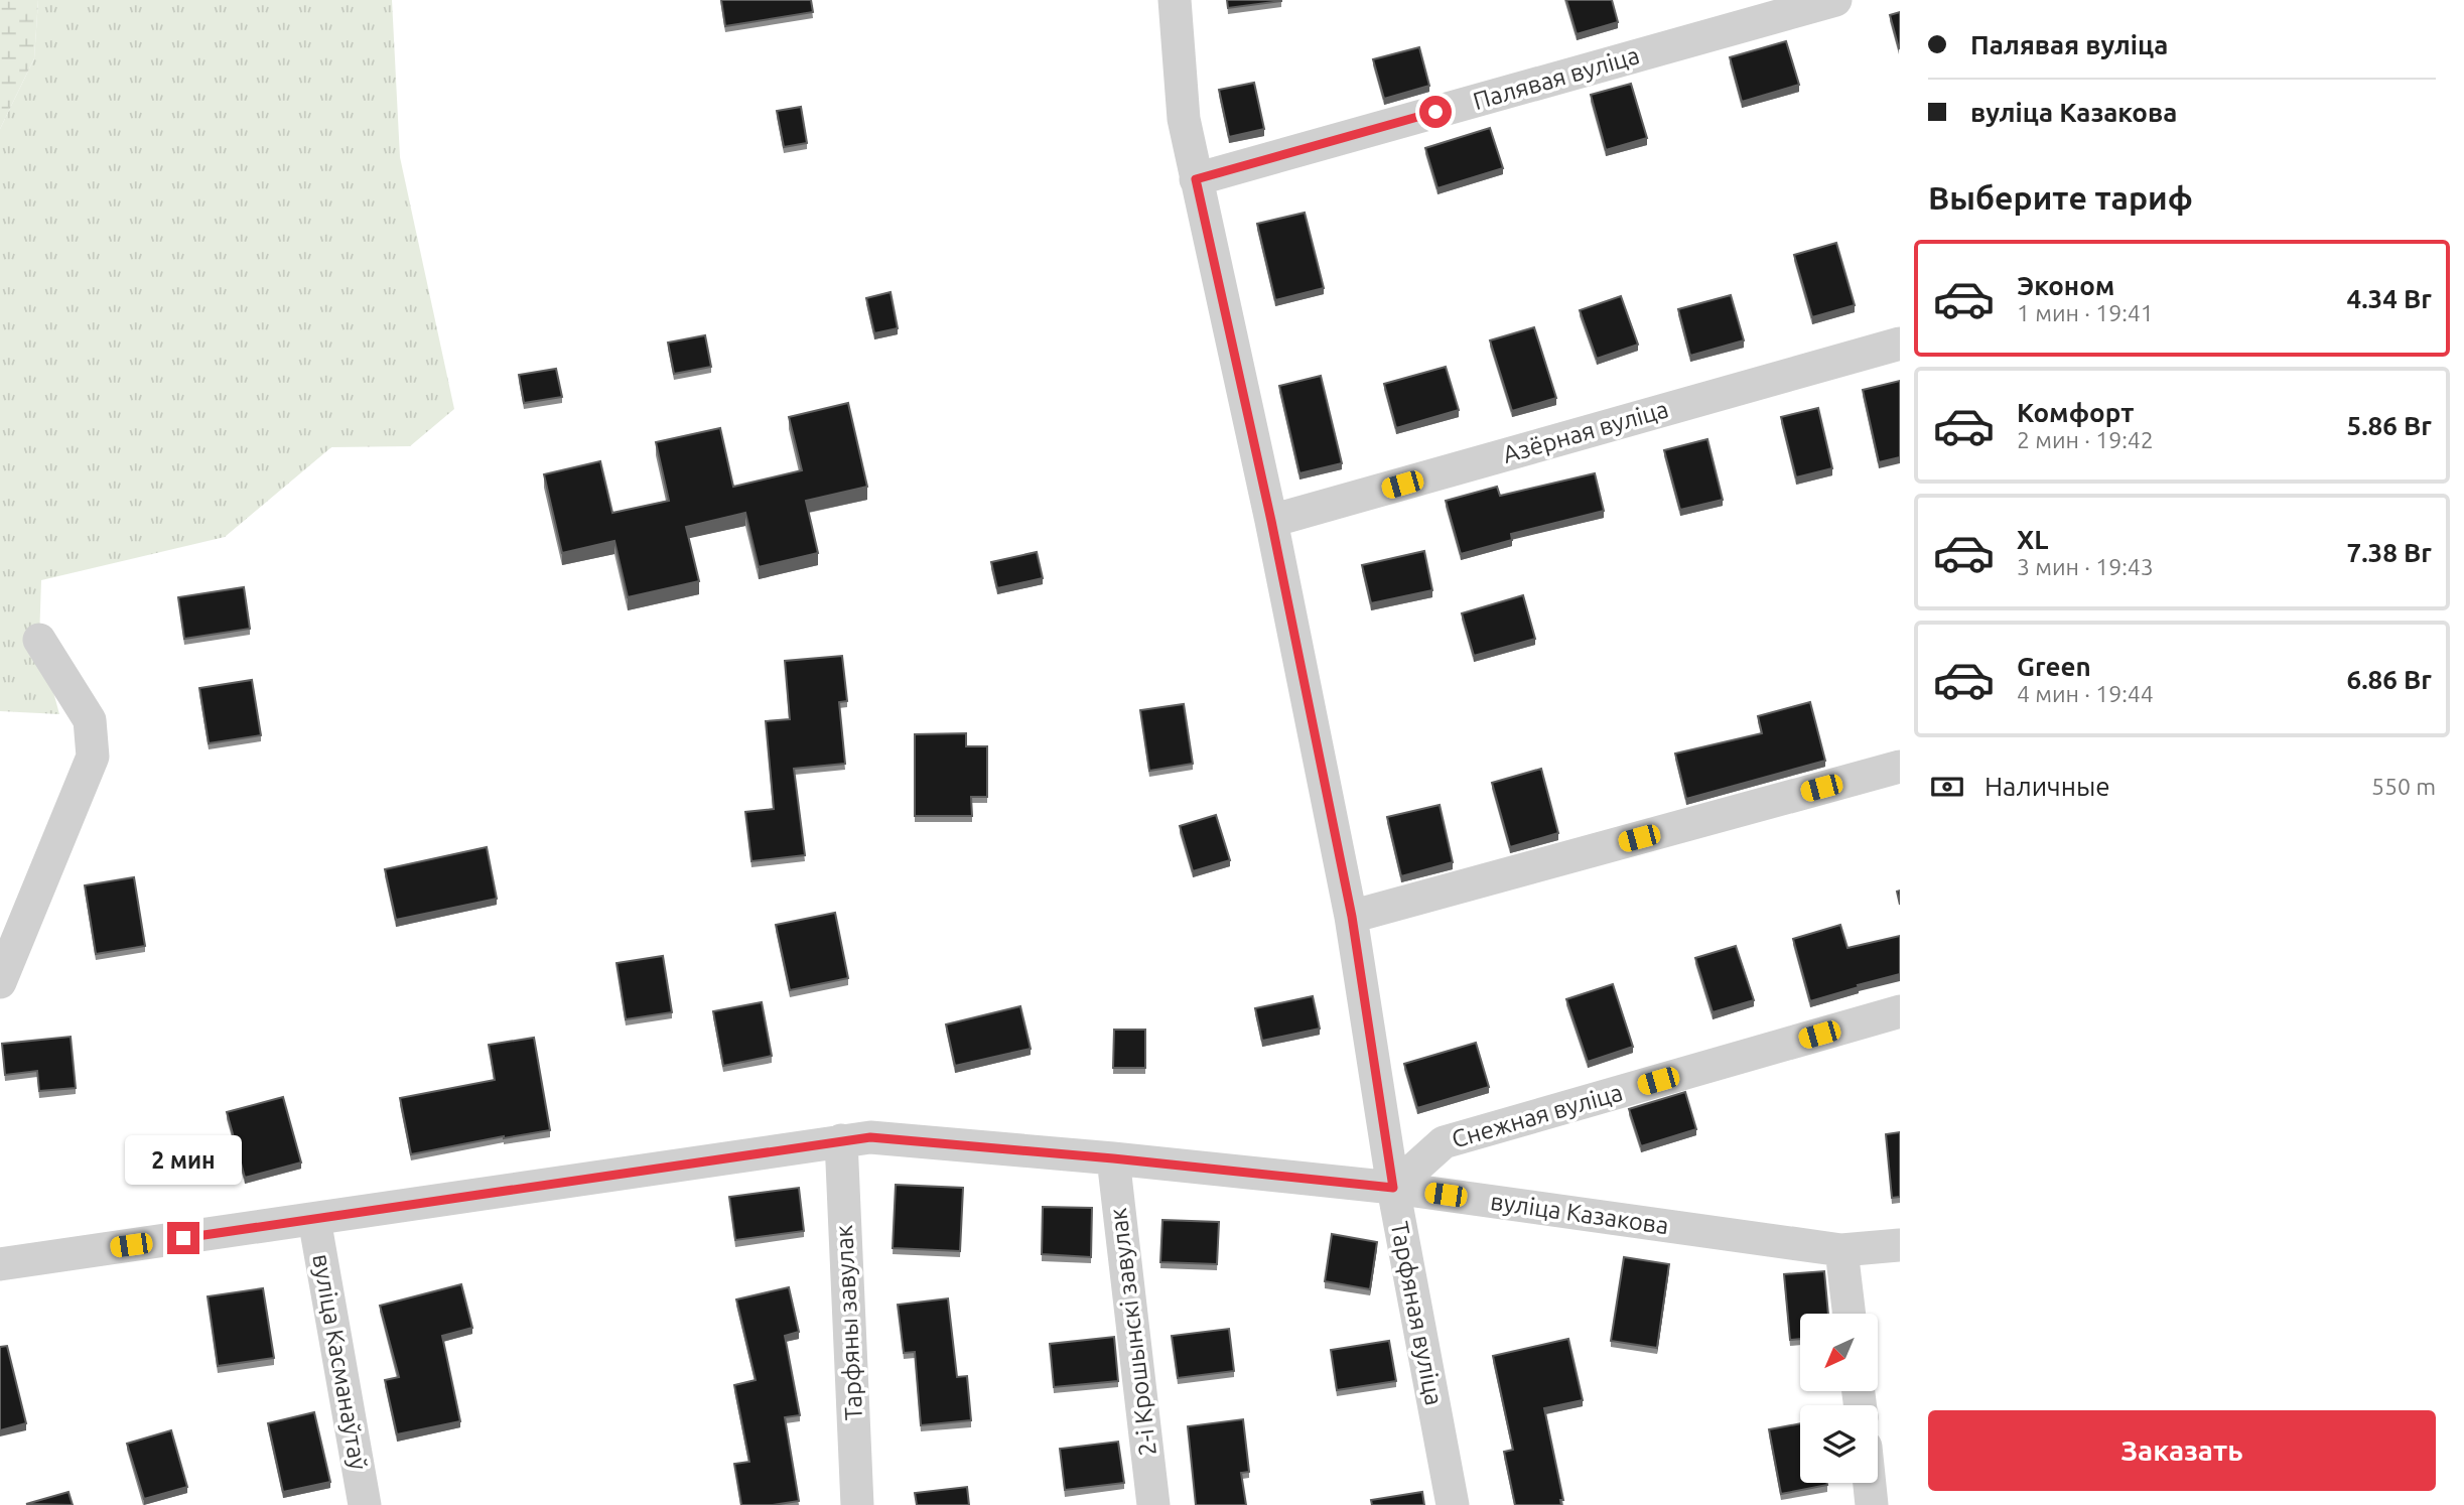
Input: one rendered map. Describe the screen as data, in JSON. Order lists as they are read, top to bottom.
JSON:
{
  "streets": {
    "street": [
      "Палявая вуліца",
      "Азёрная вуліца",
      "Снежная вуліца",
      "вуліца Казакова",
      "Тарфяная вуліца",
      "Тарфяны завулак",
      "2-і Крошынскі завулак",
      "вуліца Касманаўтаў"
    ]
  },
  "crossings": [
    ["Палявая вуліца", "Тарфяная вуліца"],
    ["Азёрная вуліца", "Тарфяная вуліца"],
    ["Снежная вуліца", "вуліца Казакова"],
    ["Снежная вуліца", "Тарфяная вуліца"],
    ["вуліца Казакова", "Тарфяная вуліца"],
    ["вуліца Казакова", "Тарфяны завулак"],
    ["вуліца Казакова", "2-і Крошынскі завулак"],
    ["вуліца Казакова", "вуліца Касманаўтаў"]
  ],
  "north": "bottom left",
  "page": {
    "banner": ["Палявая вуліца", "вуліца Казакова"],
    "heading": "Выберите тариф",
    "list": [
      {
        "name": "Эконом",
        "note": "1 мин · 19:41",
        "value": "4.34 Br"
      },
      {
        "name": "Комфорт",
        "note": "2 мин · 19:42",
        "value": "5.86 Br"
      },
      {
        "name": "XL",
        "note": "3 мин · 19:43",
        "value": "7.38 Br"
      },
      {
        "name": "Green",
        "note": "4 мин · 19:44",
        "value": "6.86 Br"
      }
    ],
    "pay": ["Наличные", "550 m"],
    "bubble": "2 мин",
    "buttons": "Заказать"
  }
}
